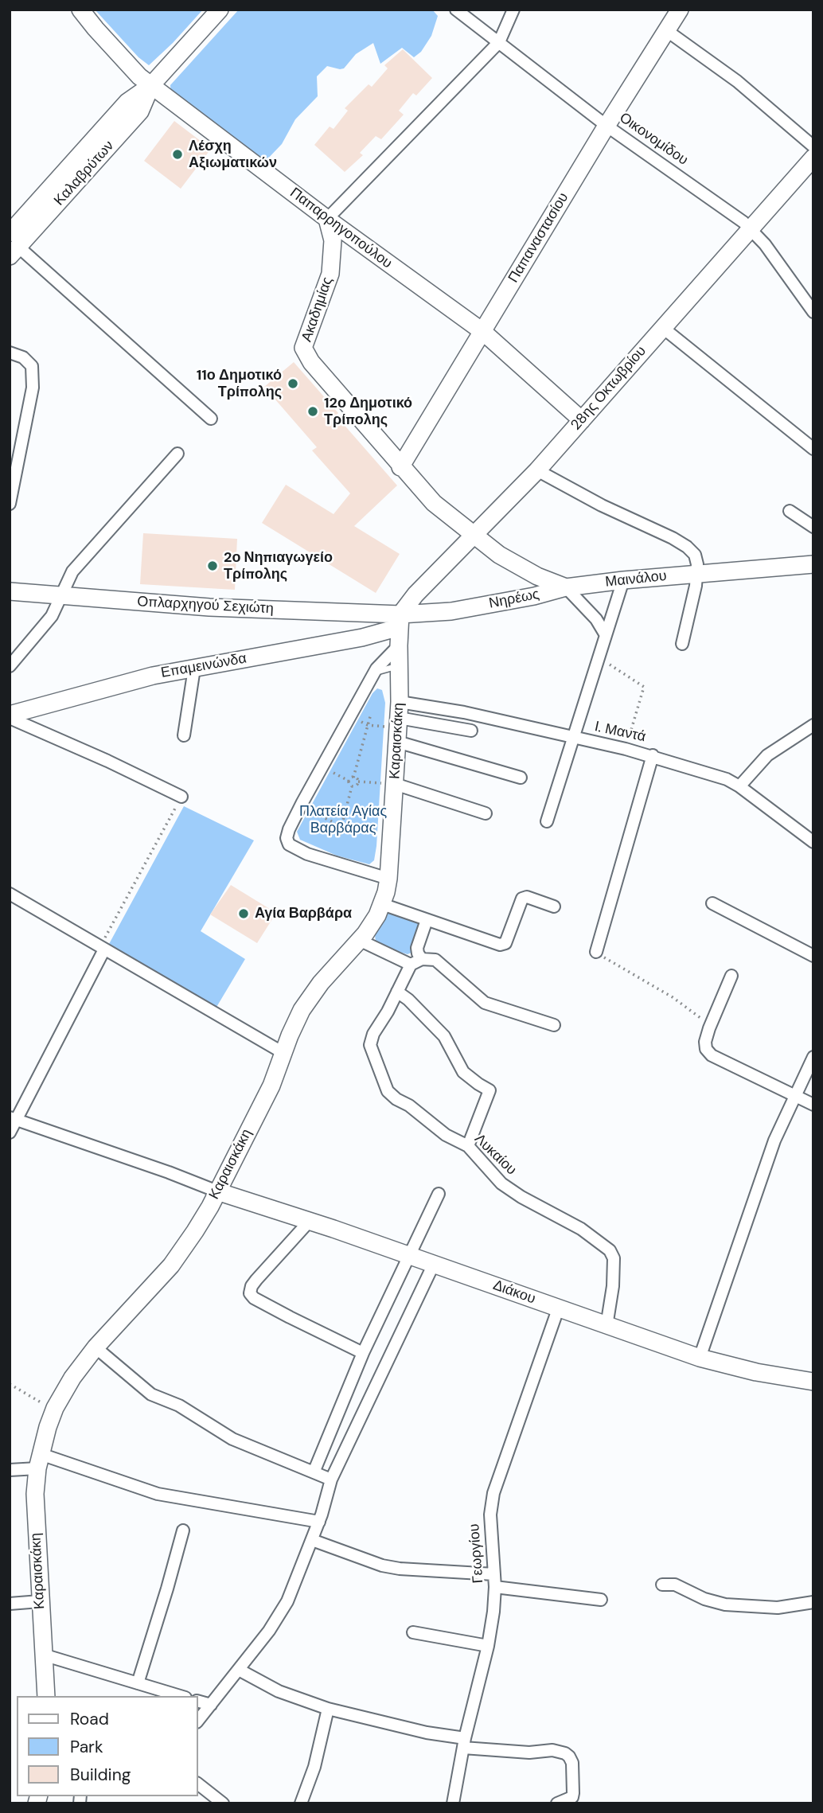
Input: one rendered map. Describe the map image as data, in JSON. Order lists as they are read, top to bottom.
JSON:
{
  "streets": {
    "street": [
      "Οικονομίδου",
      "Καλαβρύτων",
      "Παπαρρηγοπούλου",
      "Παπαναστασίου",
      "Ακαδημίας",
      "28ης Οκτωβρίου",
      "Μαινάλου",
      "Νηρέως",
      "Οπλαρχηγού Σεχιώτη",
      "Επαμεινώνδα",
      "Ι. Μαντά",
      "Καραισκάκη",
      "Λυκαίου",
      "Διάκου",
      "Γεωργίου"
    ]
  },
  "crossings": [
    ["Οικονομίδου", "Παπαναστασίου"],
    ["Οικονομίδου", "28ης Οκτωβρίου"],
    ["Καλαβρύτων", "Παπαρρηγοπούλου"],
    ["Παπαρρηγοπούλου", "Παπαναστασίου"],
    ["Παπαρρηγοπούλου", "Ακαδημίας"],
    ["Παπαρρηγοπούλου", "28ης Οκτωβρίου"],
    ["Παπαναστασίου", "Ακαδημίας"],
    ["Ακαδημίας", "28ης Οκτωβρίου"],
    ["28ης Οκτωβρίου", "Νηρέως"],
    ["28ης Οκτωβρίου", "Οπλαρχηγού Σεχιώτη"],
    ["28ης Οκτωβρίου", "Επαμεινώνδα"],
    ["28ης Οκτωβρίου", "Καραισκάκη"],
    ["Μαινάλου", "Νηρέως"],
    ["Νηρέως", "Οπλαρχηγού Σεχιώτη"],
    ["Νηρέως", "Επαμεινώνδα"],
    ["Νηρέως", "Καραισκάκη"],
    ["Οπλαρχηγού Σεχιώτη", "Επαμεινώνδα"],
    ["Οπλαρχηγού Σεχιώτη", "Καραισκάκη"],
    ["Επαμεινώνδα", "Καραισκάκη"],
    ["Ι. Μαντά", "Καραισκάκη"],
    ["Καραισκάκη", "Διάκου"],
    ["Λυκαίου", "Διάκου"],
    ["Διάκου", "Γεωργίου"]
  ],
  "parks": ["Πλατεία Αγίας Βαρβάρας"],
  "places": [
    "Λέσχη Αξιωματικών",
    "11ο Δημοτικό Τρίπολης",
    "12ο Δημοτικό Τρίπολης",
    "2ο Νηπιαγωγείο Τρίπολης",
    "Αγία Βαρβάρα"
  ],
  "legend": ["Road", "Park", "Building"]
}
